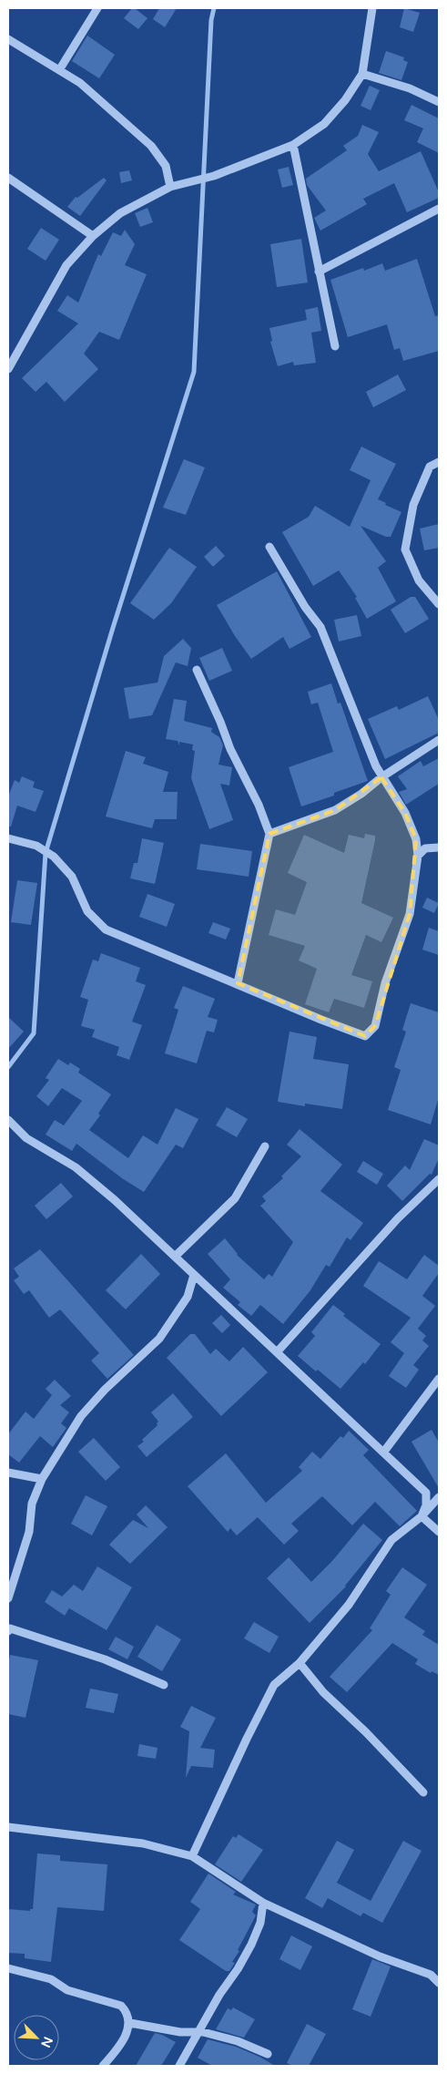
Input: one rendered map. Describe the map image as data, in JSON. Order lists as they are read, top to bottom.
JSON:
{
  "north": "bottom right"
}
